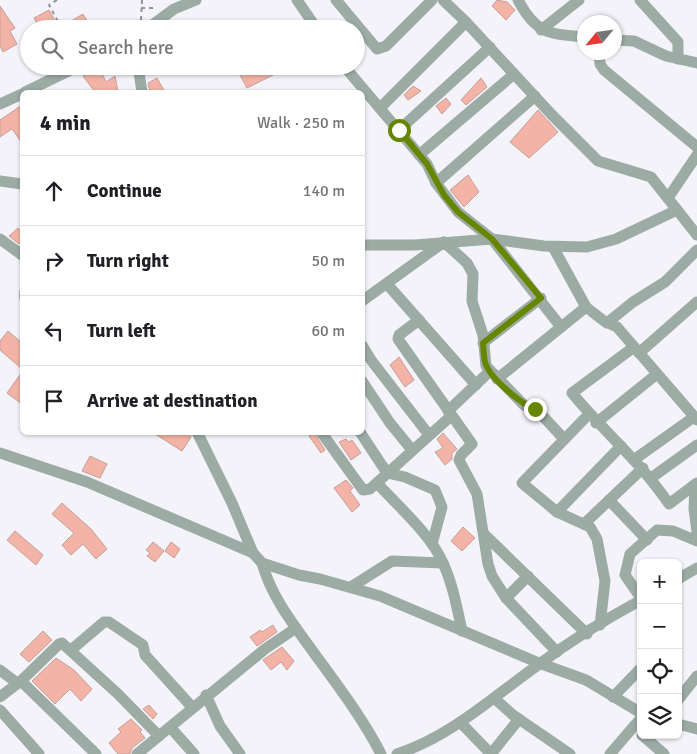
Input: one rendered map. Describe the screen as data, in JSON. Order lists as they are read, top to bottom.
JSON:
{
  "north": "bottom left",
  "page": {
    "search": "Search here",
    "heading": ["4 min", "Walk · 250 m"],
    "list": [
      ["Continue", "140 m"],
      ["Turn right", "50 m"],
      ["Turn left", "60 m"],
      "Arrive at destination"
    ],
    "map_buttons": ["+", "−"]
  }
}
